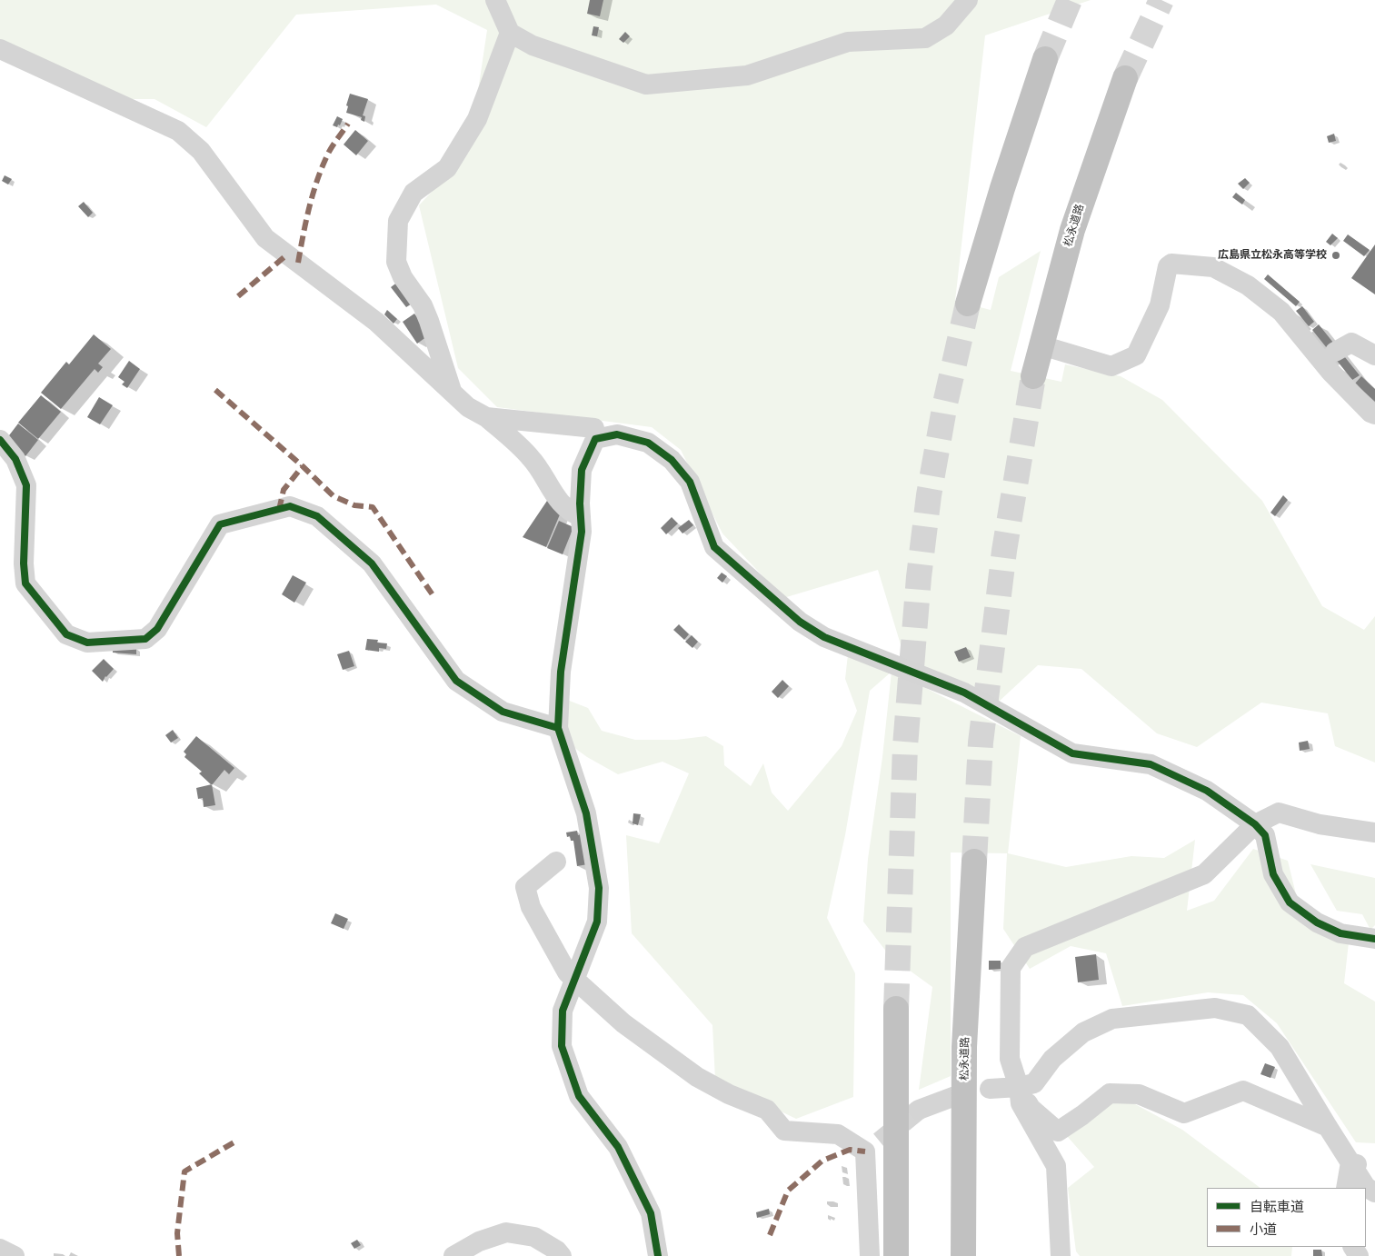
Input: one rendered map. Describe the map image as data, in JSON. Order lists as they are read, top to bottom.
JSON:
{
  "streets": {
    "highway": ["松永道路"]
  },
  "places": ["広島県立松永高等学校"],
  "legend": ["自転車道", "小道"]
}
